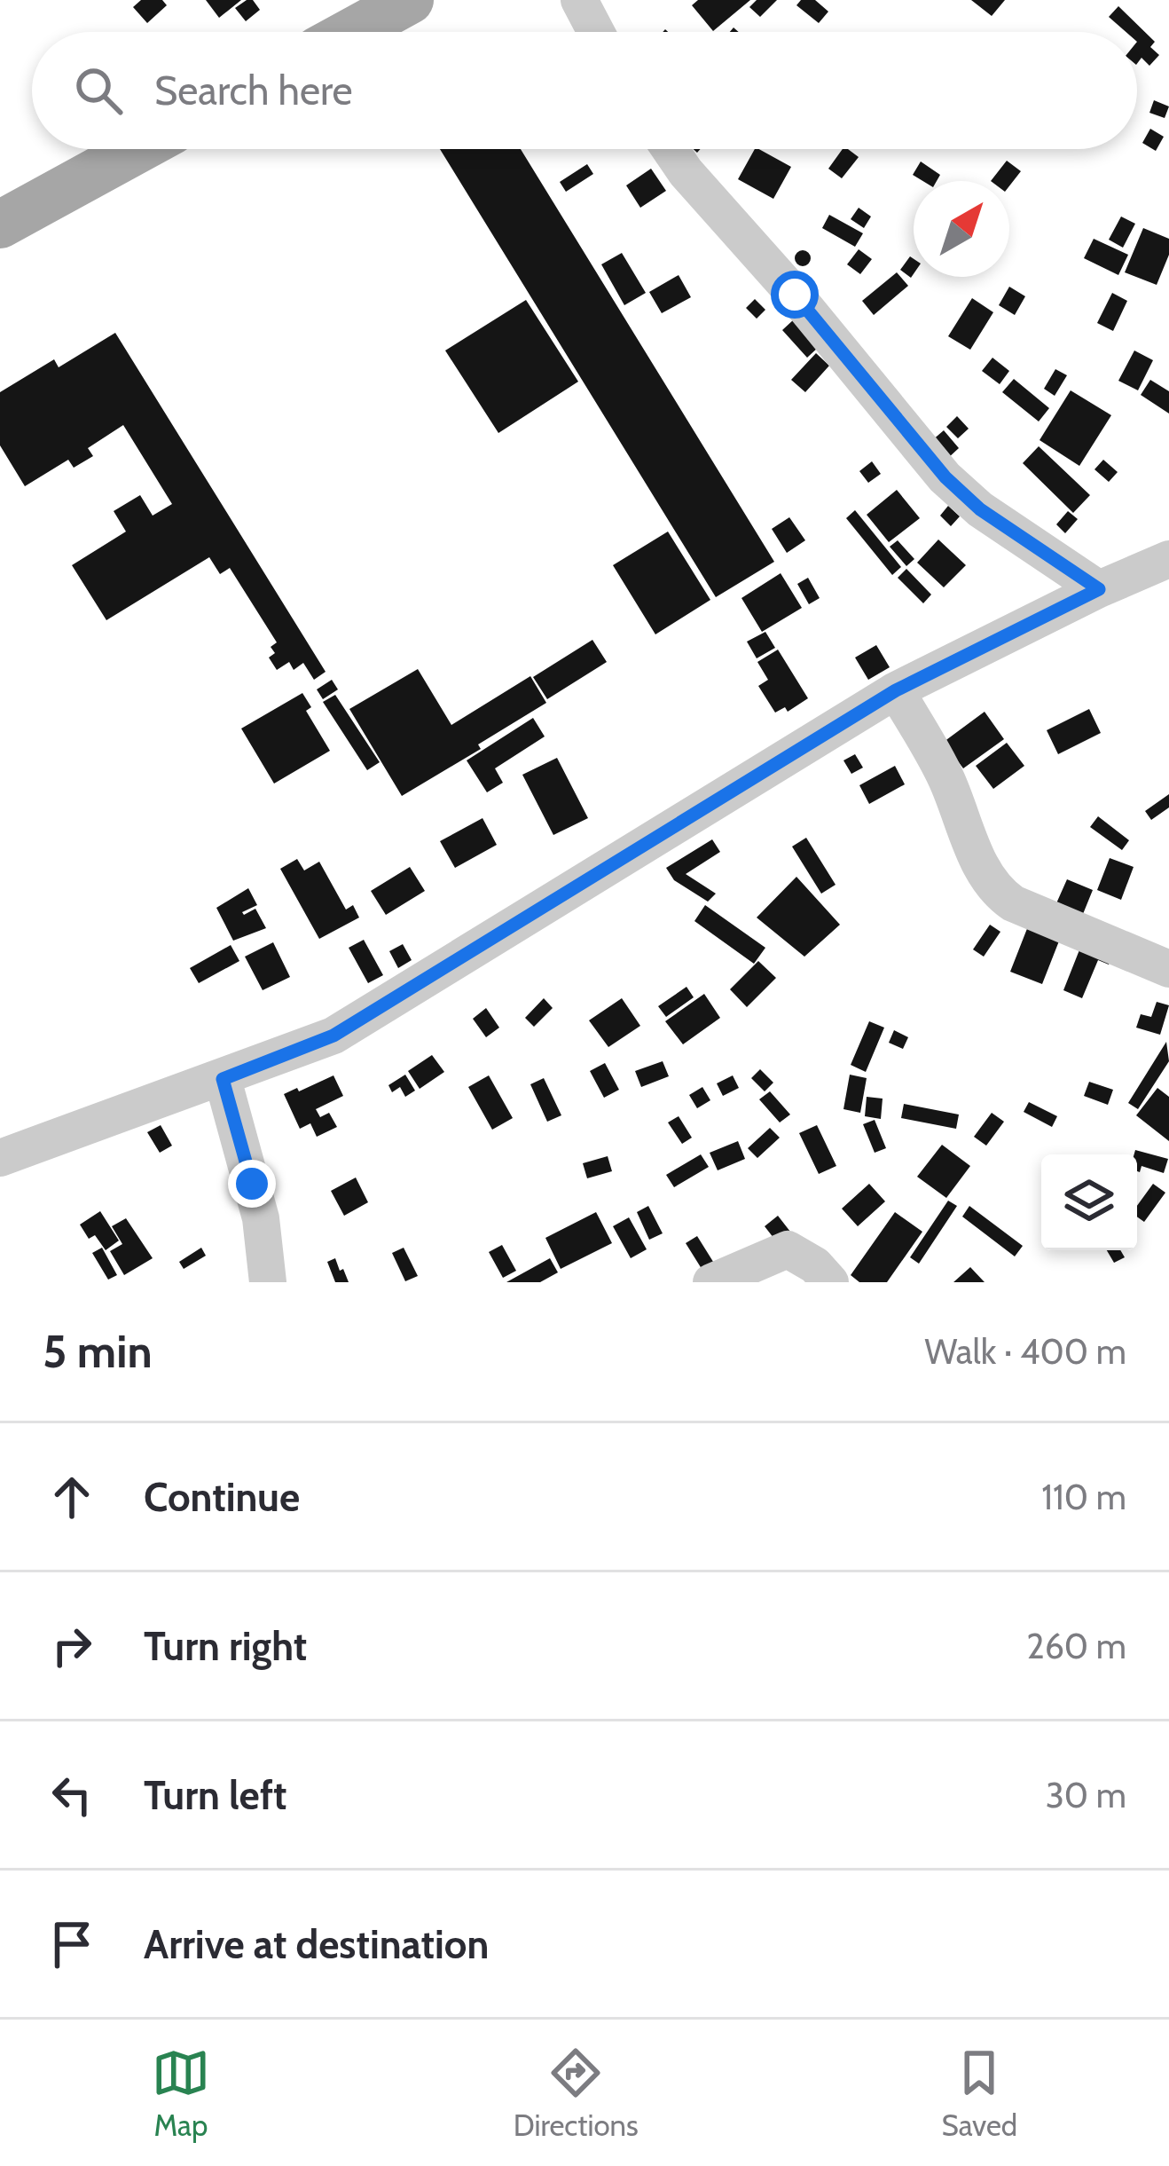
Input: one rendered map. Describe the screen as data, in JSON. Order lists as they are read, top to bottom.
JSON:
{
  "north": "top right",
  "page": {
    "search": "Search here",
    "heading": ["5 min", "Walk · 400 m"],
    "list": [
      ["Continue", "110 m"],
      ["Turn right", "260 m"],
      ["Turn left", "30 m"],
      "Arrive at destination"
    ],
    "nav": ["Map", "Directions", "Saved"]
  }
}
